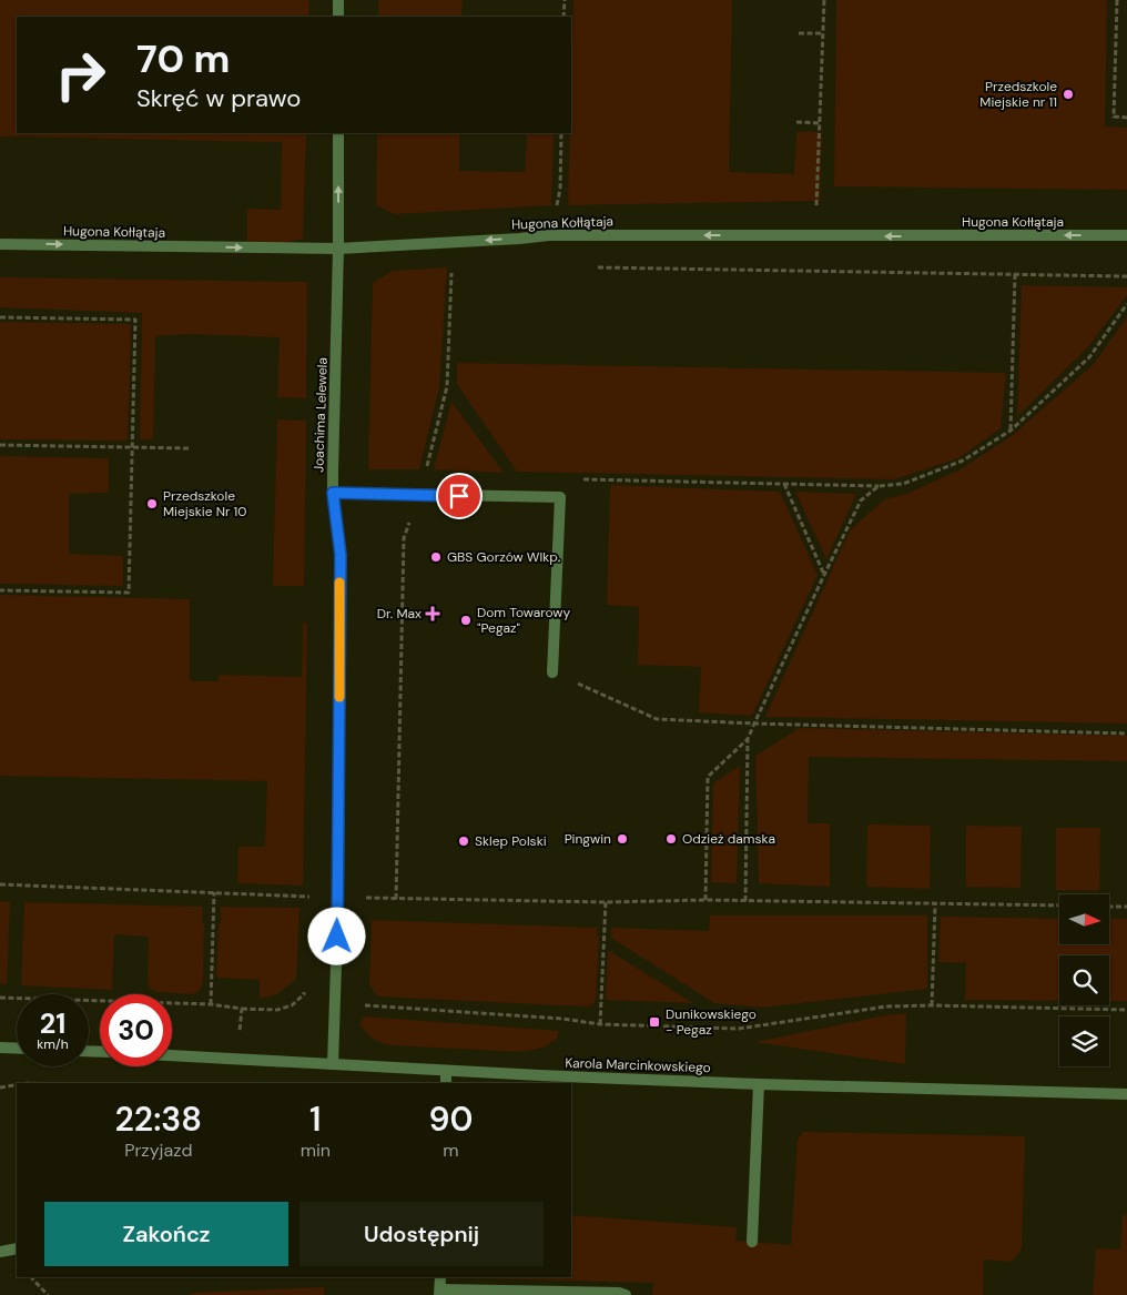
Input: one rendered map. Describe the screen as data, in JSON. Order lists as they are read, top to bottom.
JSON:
{
  "streets": {
    "street": ["Hugona Kołłątaja", "Joachima Lelewela", "Karola Marcinkowskiego"]
  },
  "crossings": [
    ["Hugona Kołłątaja", "Joachima Lelewela"],
    ["Joachima Lelewela", "Karola Marcinkowskiego"]
  ],
  "places": {
    "other": [
      "Przedszkole Miejskie nr 11",
      "Przedszkole Miejskie Nr 10",
      "GBS Gorzów Wlkp.",
      "Dom Towarowy \"Pegaz\"",
      "Pingwin",
      "Odzież damska",
      "Sklep Polski"
    ],
    "health": ["Dr. Max"],
    "transit": ["Dunikowskiego - Pegaz"]
  },
  "north": "right",
  "page": {
    "turn": ["70 m", "Skręć w prawo"],
    "speed": "21 km/h",
    "limit": "30",
    "eta": [
      "22:38",
      "Przyjazd",
      "1",
      "min",
      "90",
      "m"
    ],
    "buttons": ["Zakończ", "Udostępnij"]
  }
}
